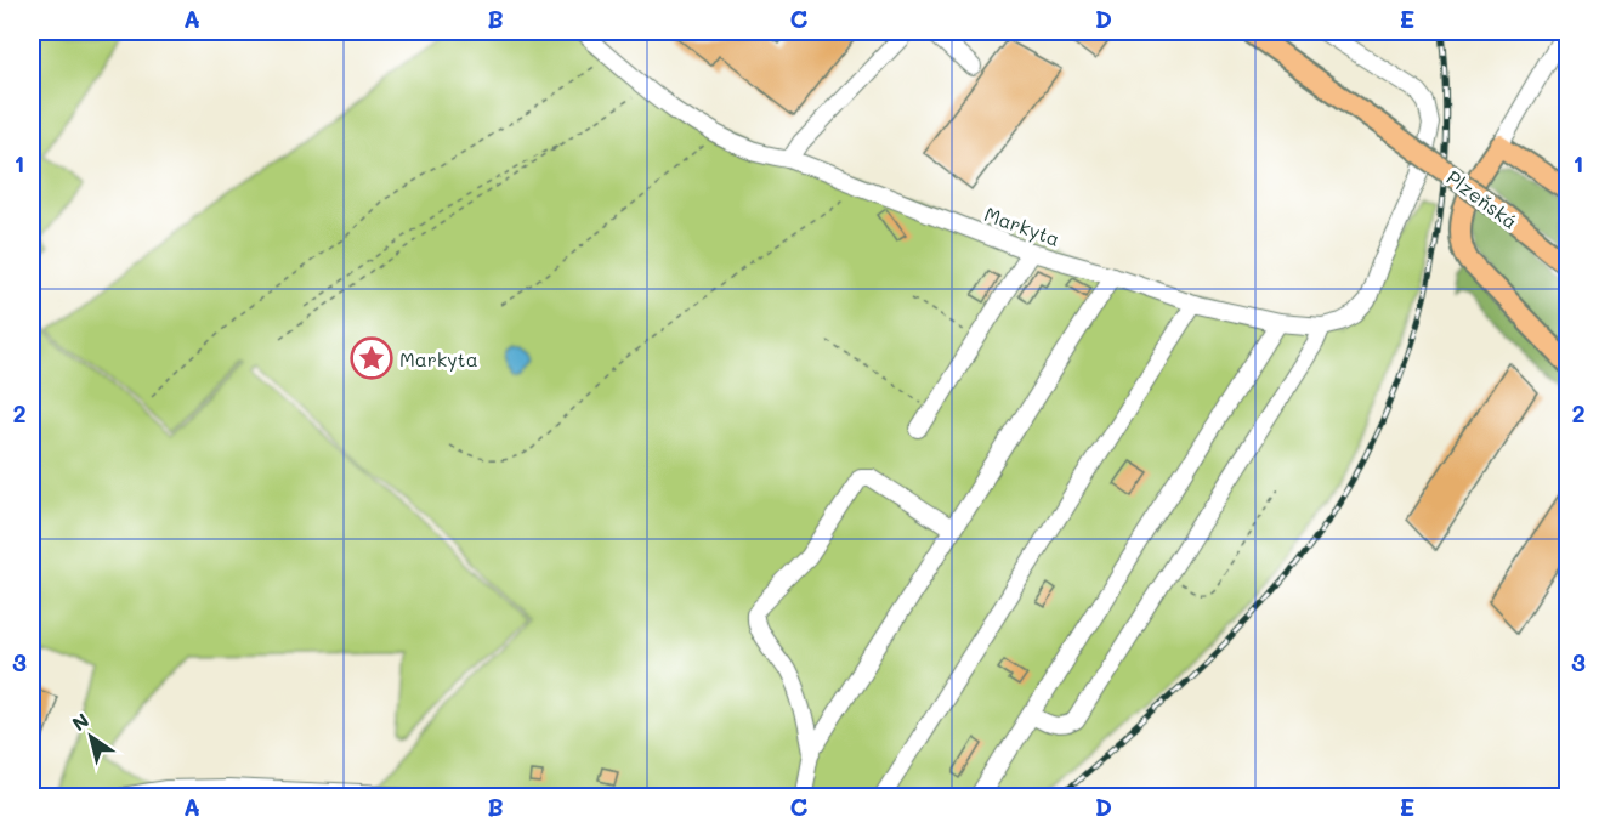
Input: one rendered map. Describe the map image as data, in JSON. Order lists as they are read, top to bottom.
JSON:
{
  "streets": {
    "main road": ["Plzeňská"],
    "street": ["Markyta"]
  },
  "places": {
    "place": ["Markyta"]
  },
  "north": "top left",
  "grid": {
    "columns": [
      "A",
      "B",
      "C",
      "D",
      "E"
    ],
    "rows": ["1", "2", "3"]
  }
}
